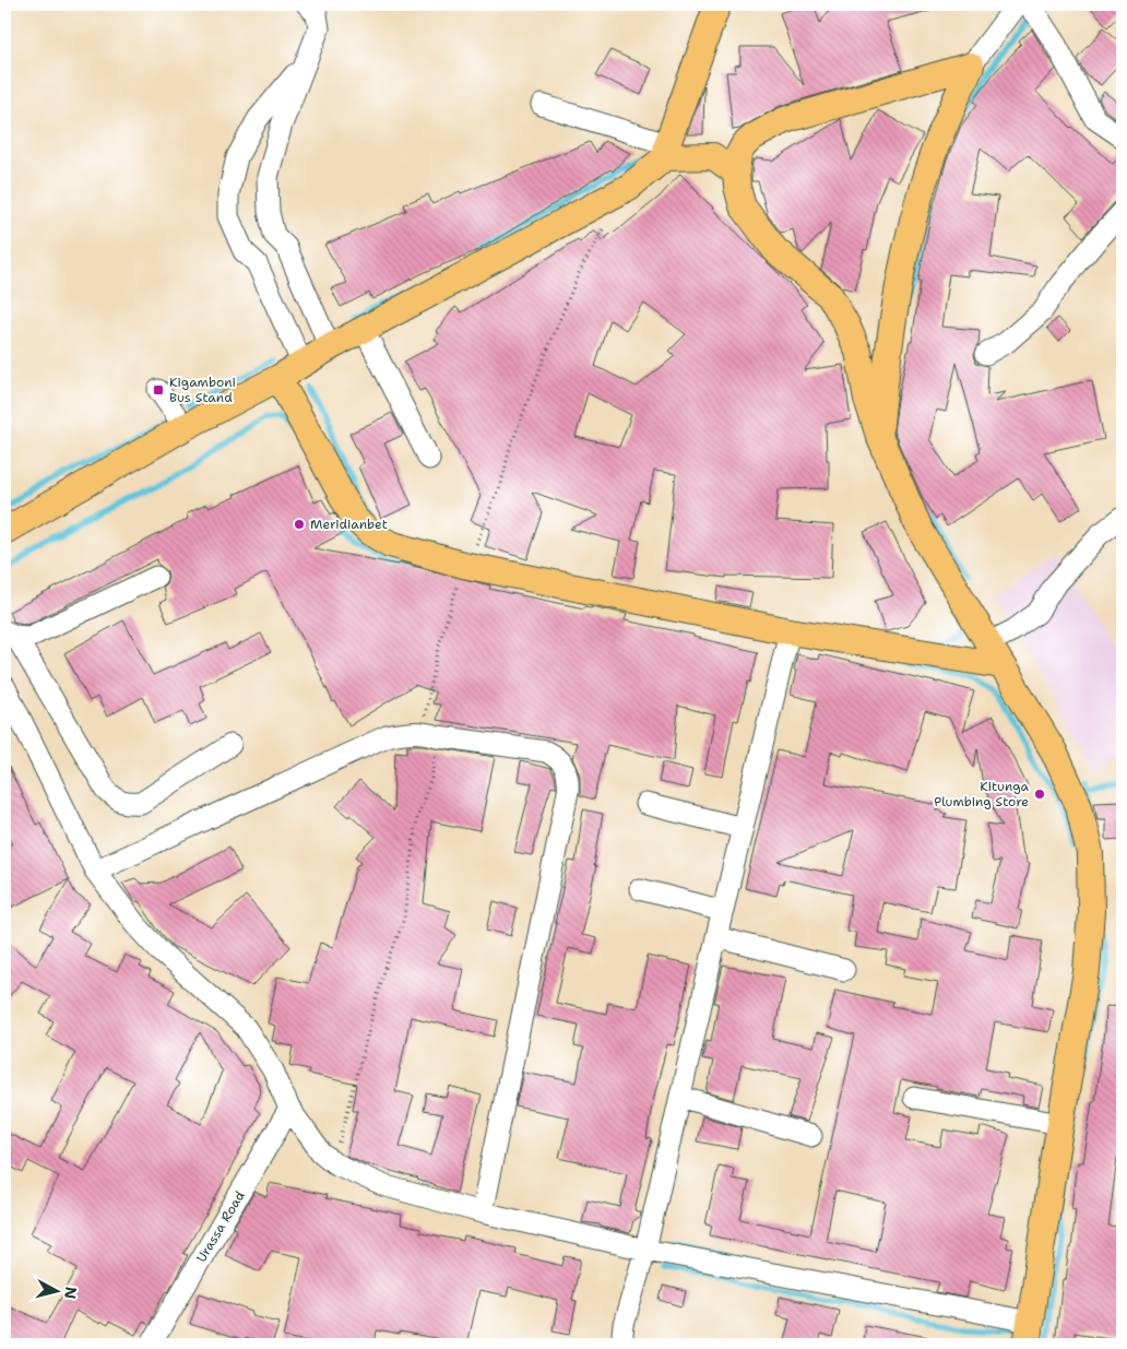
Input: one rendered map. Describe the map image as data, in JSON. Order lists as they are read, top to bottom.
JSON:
{
  "streets": {
    "street": ["Urassa Road"]
  },
  "places": {
    "transit": ["Kigamboni Bus Stand"],
    "other": ["Meridianbet", "Kitunga Plumbing Store"]
  },
  "north": "right"
}
